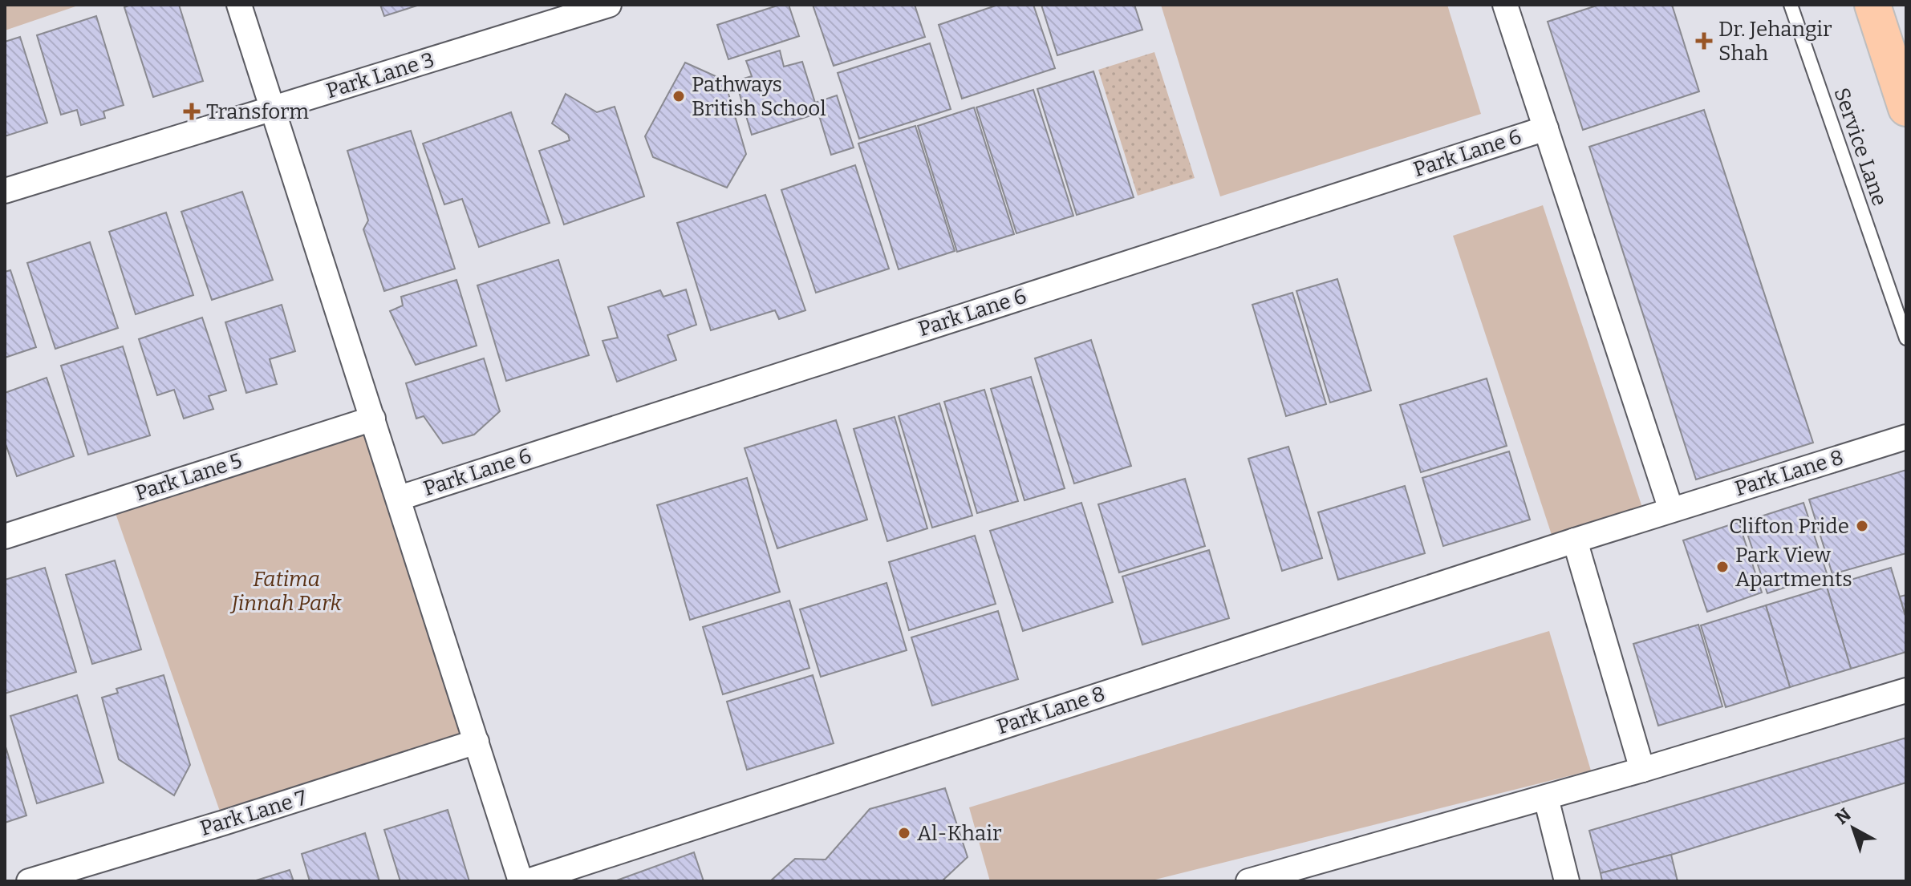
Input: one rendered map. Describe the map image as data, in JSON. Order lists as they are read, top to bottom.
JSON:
{
  "streets": {
    "street": [
      "Park Lane 3",
      "Park Lane 6",
      "Park Lane 8",
      "Park Lane 5",
      "Park Lane 7"
    ],
    "lane": ["Service Lane"]
  },
  "parks": ["Fatima Jinnah Park"],
  "places": {
    "health": ["Dr. Jehangir Shah", "Transform"],
    "other": [
      "Pathways British School",
      "Clifton Pride",
      "Park View Apartments",
      "Al-Khair"
    ]
  },
  "north": "top left"
}
